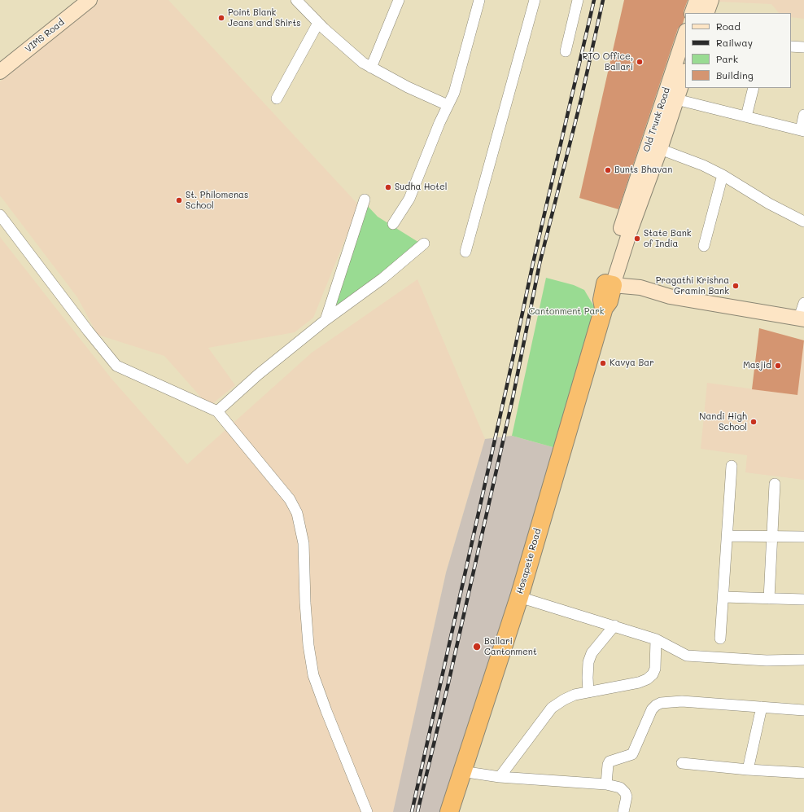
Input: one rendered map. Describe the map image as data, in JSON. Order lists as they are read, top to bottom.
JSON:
{
  "streets": {
    "highway": ["Hosapete Road"],
    "street": ["VIMS Road", "Old Trunk Road"]
  },
  "crossings": [
    ["Old Trunk Road", "Hosapete Road"]
  ],
  "parks": ["Cantonment Park"],
  "places": [
    "Point Blank Jeans and Shirts",
    "RTO Office, Ballari",
    "Bunts Bhavan",
    "Sudha Hotel",
    "St. Philomenas School",
    "State Bank of India",
    "Pragathi Krishna Gramin Bank",
    "Kavya Bar",
    "Masjid",
    "Nandi High School",
    "Ballari Cantonment"
  ],
  "legend": [
    "Road",
    "Railway",
    "Park",
    "Building"
  ]
}
